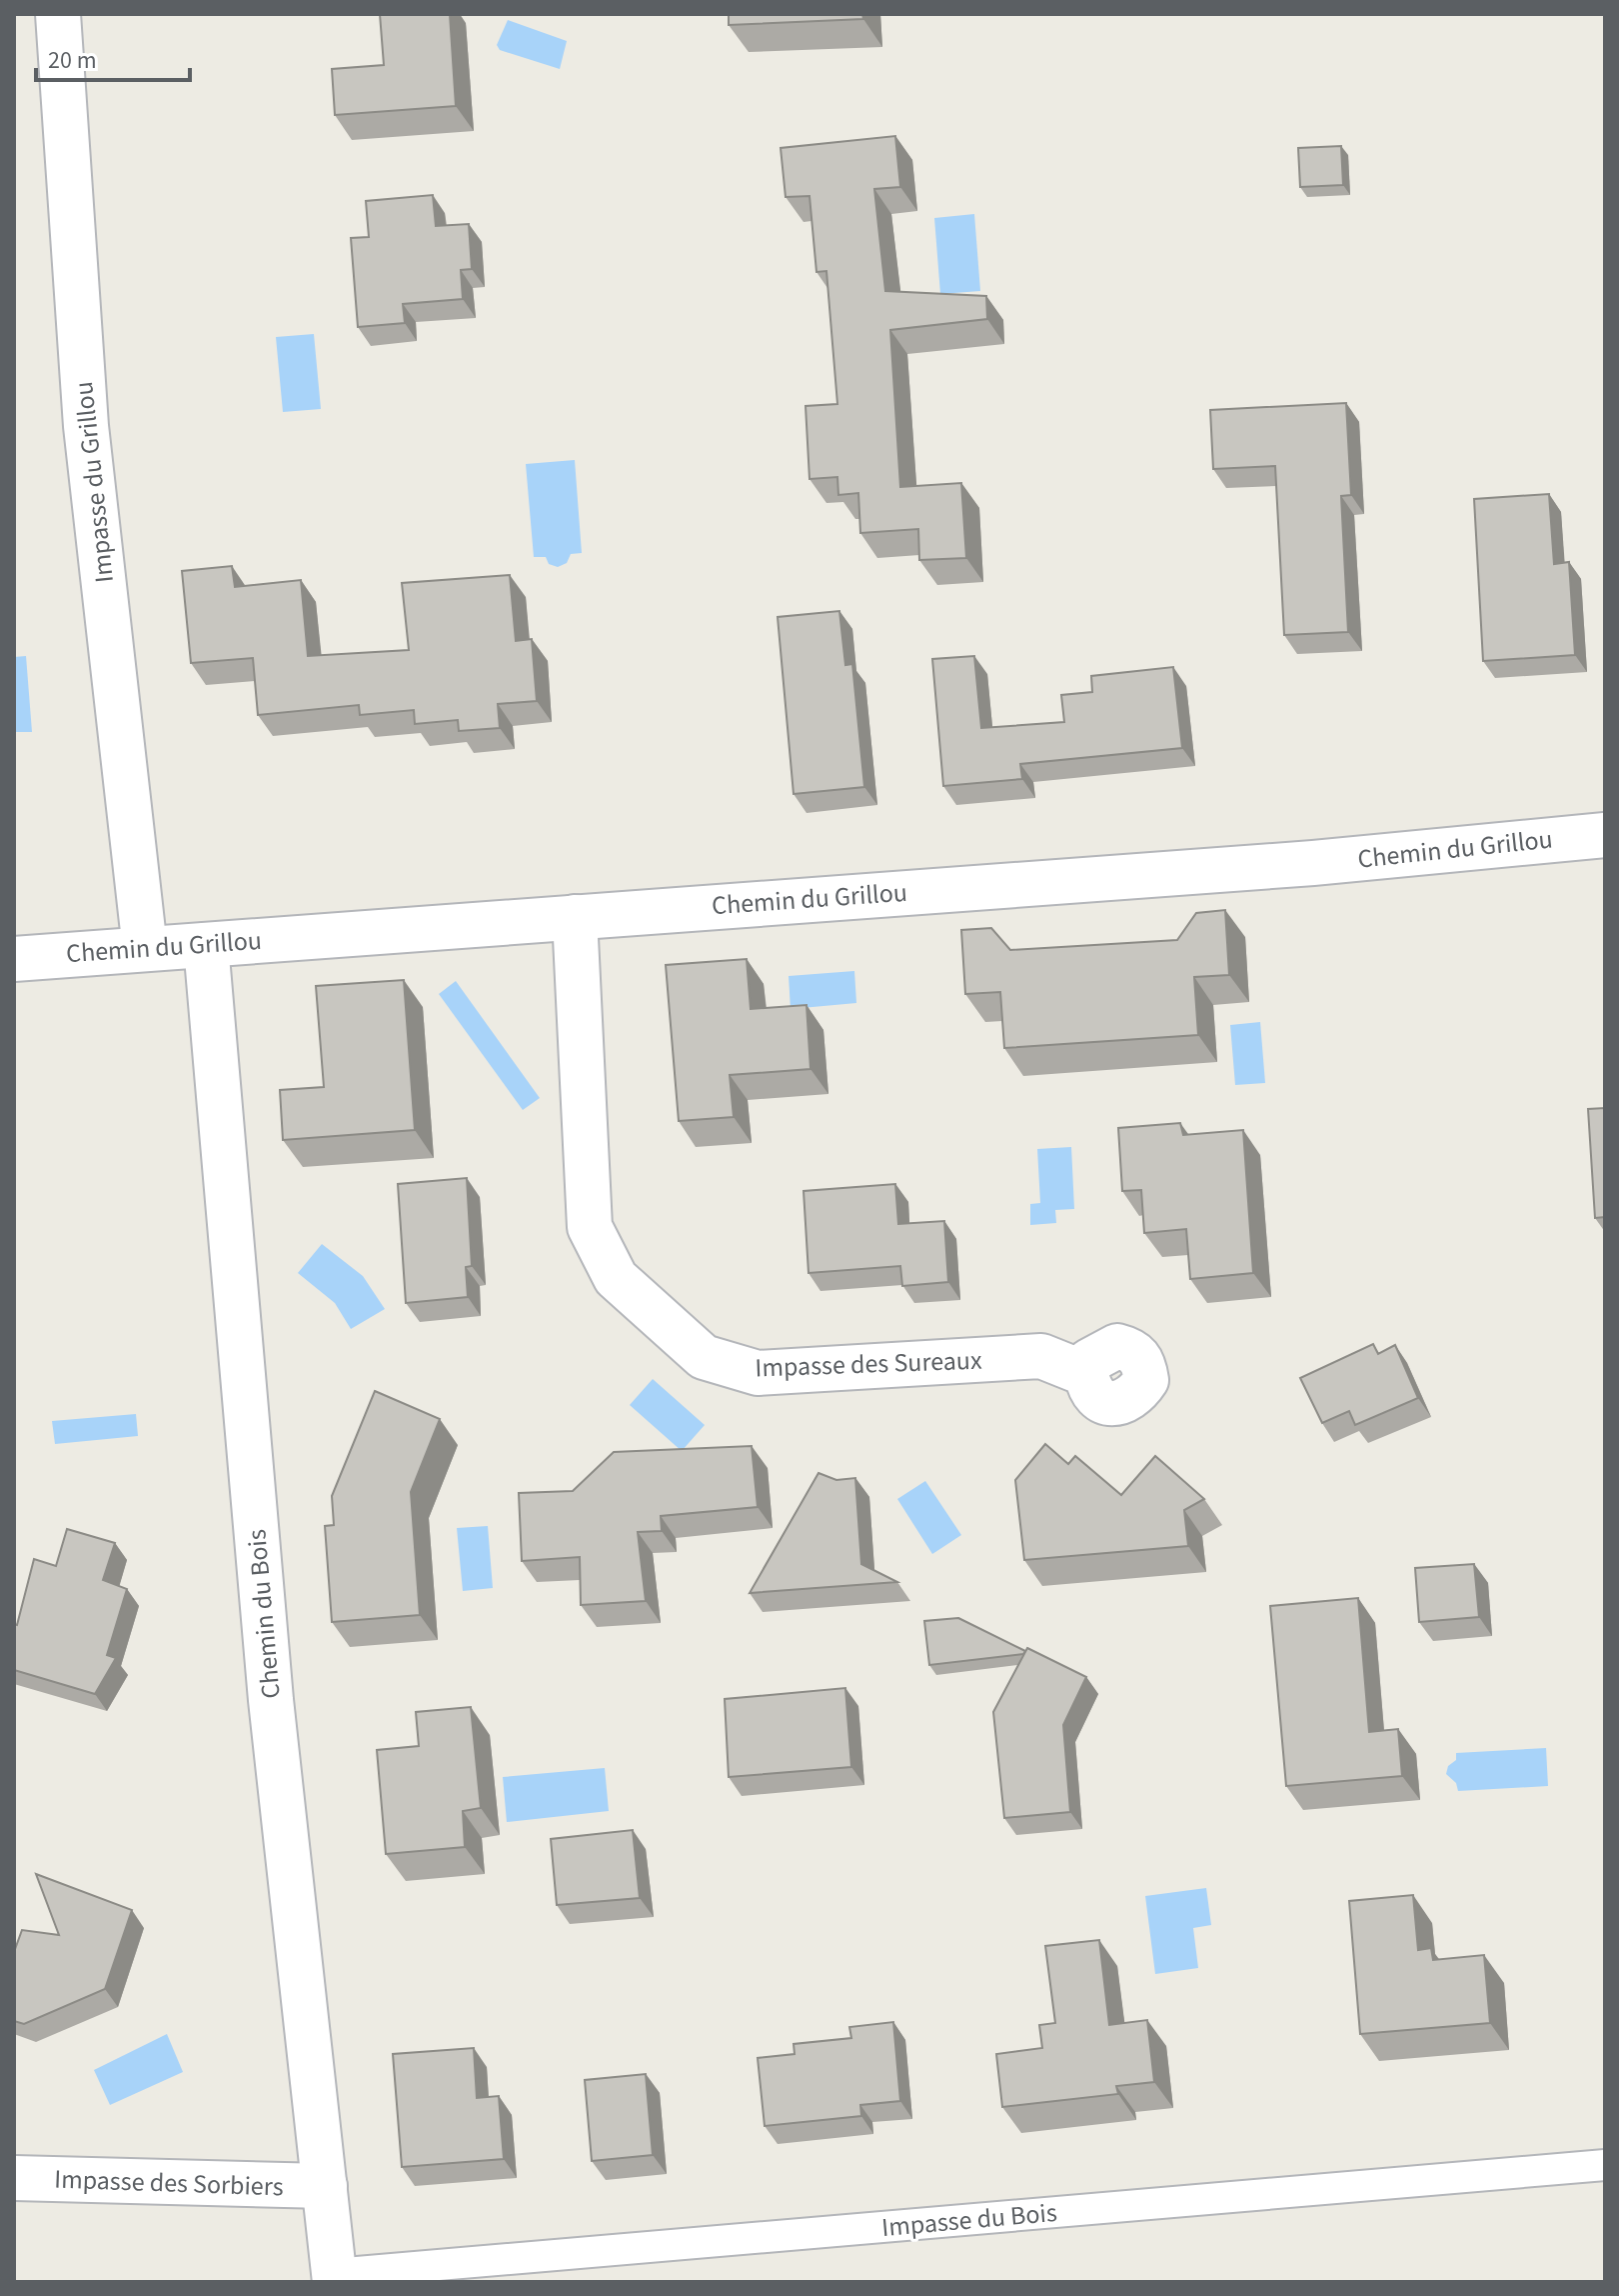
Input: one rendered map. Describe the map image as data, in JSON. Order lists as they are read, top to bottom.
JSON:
{
  "streets": {
    "street": [
      "Impasse du Grillou",
      "Chemin du Grillou",
      "Impasse des Sureaux",
      "Chemin du Bois",
      "Impasse des Sorbiers"
    ],
    "lane": ["Impasse du Bois"]
  },
  "crossings": [
    ["Impasse du Grillou", "Chemin du Grillou"],
    ["Chemin du Grillou", "Impasse des Sureaux"],
    ["Chemin du Grillou", "Chemin du Bois"],
    ["Chemin du Bois", "Impasse des Sorbiers"],
    ["Chemin du Bois", "Impasse du Bois"]
  ],
  "scale_bar": "20 m"
}
